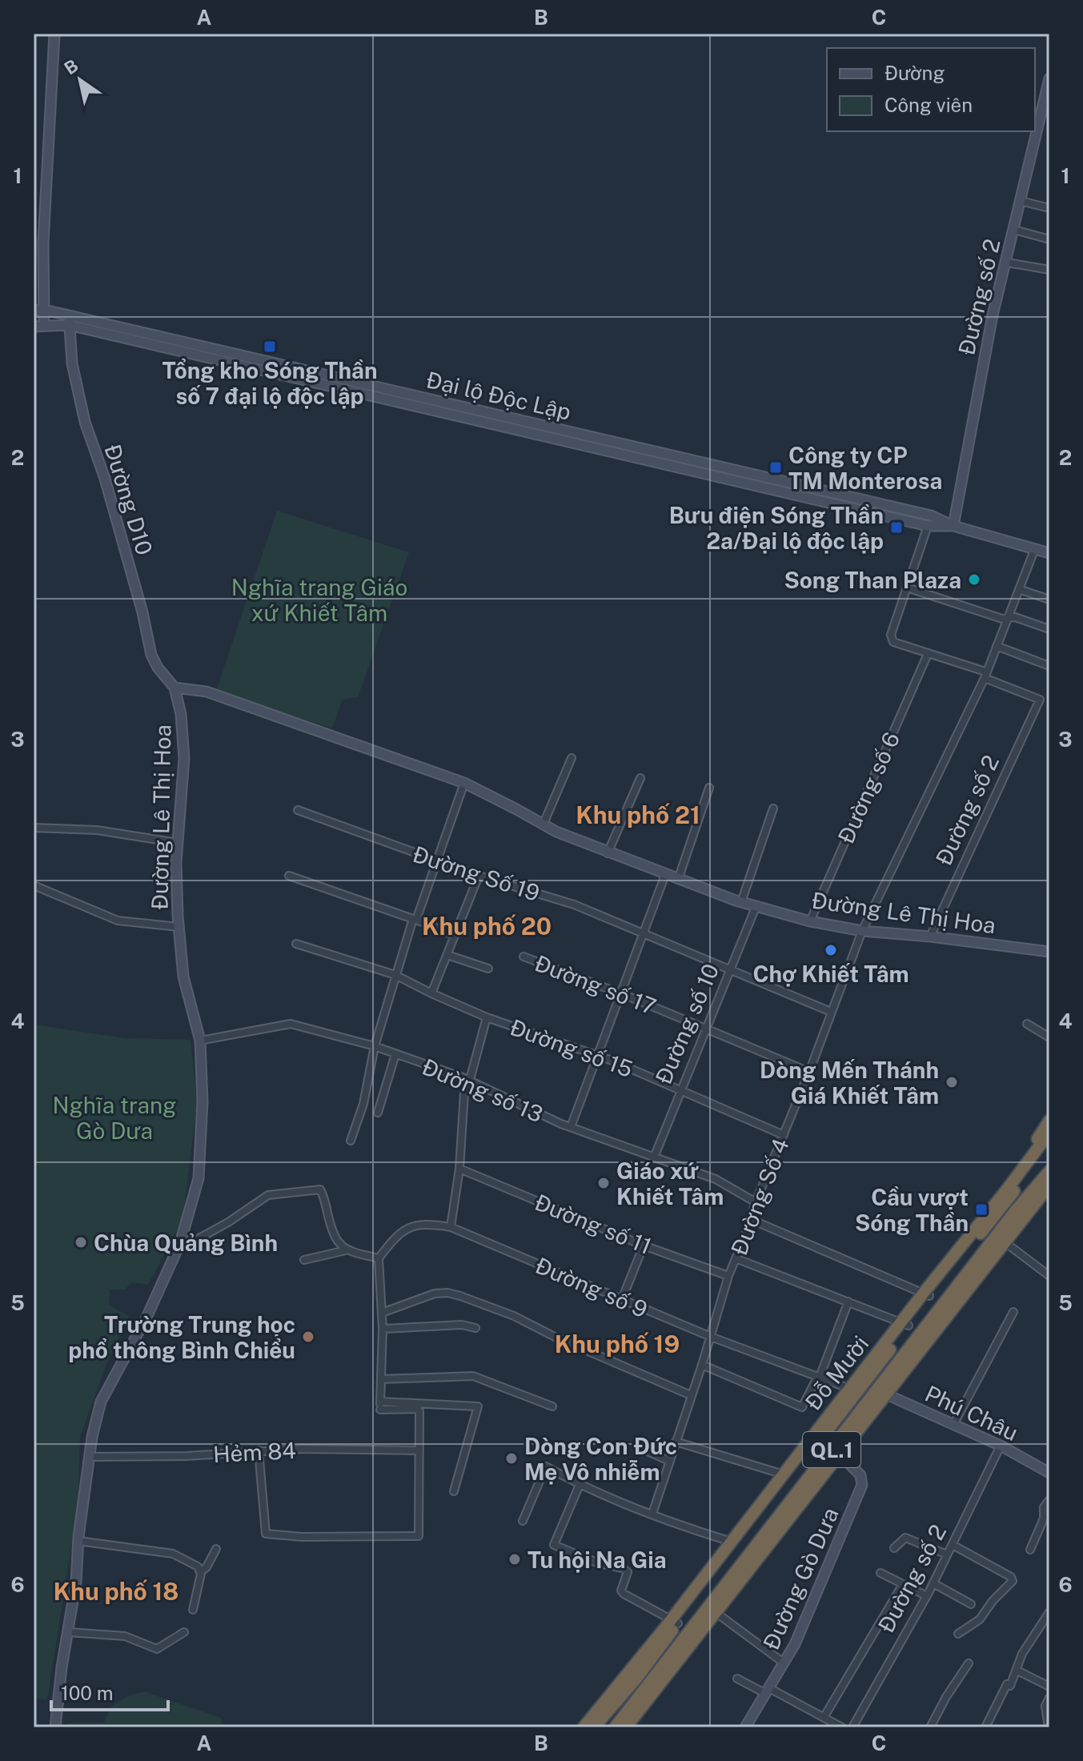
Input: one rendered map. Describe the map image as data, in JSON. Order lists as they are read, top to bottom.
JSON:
{
  "streets": {
    "highway": ["Đỗ Mười", "QL.1"],
    "street": [
      "Đường số 2",
      "Đại lộ Độc Lập",
      "Đường D10",
      "Đường số 6",
      "Đường Lê Thị Hoa",
      "Đường Số 19",
      "Đường số 17",
      "Đường số 10",
      "Đường số 15",
      "Đường số 13",
      "Đường Số 4",
      "Đường số 11",
      "Đường số 9",
      "Phú Châu",
      "Hẻm 84",
      "Đường Gò Dưa"
    ]
  },
  "crossings": [
    ["Đường số 2", "Đại lộ Độc Lập"],
    ["Đường số 2", "Đường Lê Thị Hoa"],
    ["Đường số 2", "Đường Số 4"],
    ["Đường số 2", "Phú Châu"],
    ["Đại lộ Độc Lập", "Đường D10"],
    ["Đại lộ Độc Lập", "Đường Số 4"],
    ["Đường D10", "Đường Lê Thị Hoa"],
    ["Đường số 6", "Đường Lê Thị Hoa"],
    ["Đường Lê Thị Hoa", "Đường số 10"],
    ["Đường Lê Thị Hoa", "Đường số 13"],
    ["Đường Lê Thị Hoa", "Đường Số 4"],
    ["Đường Lê Thị Hoa", "Hẻm 84"],
    ["Đường Số 19", "Đường số 10"],
    ["Đường Số 19", "Đường Số 4"],
    ["Đường số 17", "Đường số 10"],
    ["Đường số 17", "Đường Số 4"],
    ["Đường số 10", "Đường số 15"],
    ["Đường số 10", "Đường số 13"],
    ["Đường số 15", "Đường Số 4"],
    ["Đường số 13", "Đường Số 4"],
    ["Đường Số 4", "Đường số 11"],
    ["Đường Số 4", "Đường số 9"],
    ["Đường số 9", "Đỗ Mười"],
    ["Đỗ Mười", "Phú Châu"],
    ["Đỗ Mười", "Đường Gò Dưa"]
  ],
  "districts": [
    "Khu phố 21",
    "Khu phố 20",
    "Khu phố 19",
    "Khu phố 18"
  ],
  "parks": ["Nghĩa trang Giáo xứ Khiết Tâm", "Nghĩa trang Gò Dưa"],
  "places": {
    "transit": [
      "Tổng kho Sóng Thần số 7 đại lộ độc lập",
      "Công ty CP TM Monterosa",
      "Bưu điện Sóng Thần 2a/Đại lộ độc lập",
      "Cầu vượt Sóng Thần"
    ],
    "other": [
      "Song Than Plaza",
      "Chợ Khiết Tâm",
      "Dòng Mến Thánh Giá Khiết Tâm",
      "Giáo xứ Khiết Tâm",
      "Chùa Quảng Bình",
      "Trường Trung học phổ thông Bình Chiểu",
      "Dòng Con Đức Mẹ Vô nhiễm",
      "Tu hội Na Gia"
    ]
  },
  "legend": ["Đường", "Công viên"],
  "scale_bar": "100 m",
  "north": "top left",
  "grid": {
    "columns": ["A", "B", "C"],
    "rows": [
      "1",
      "2",
      "3",
      "4",
      "5",
      "6"
    ]
  }
}
